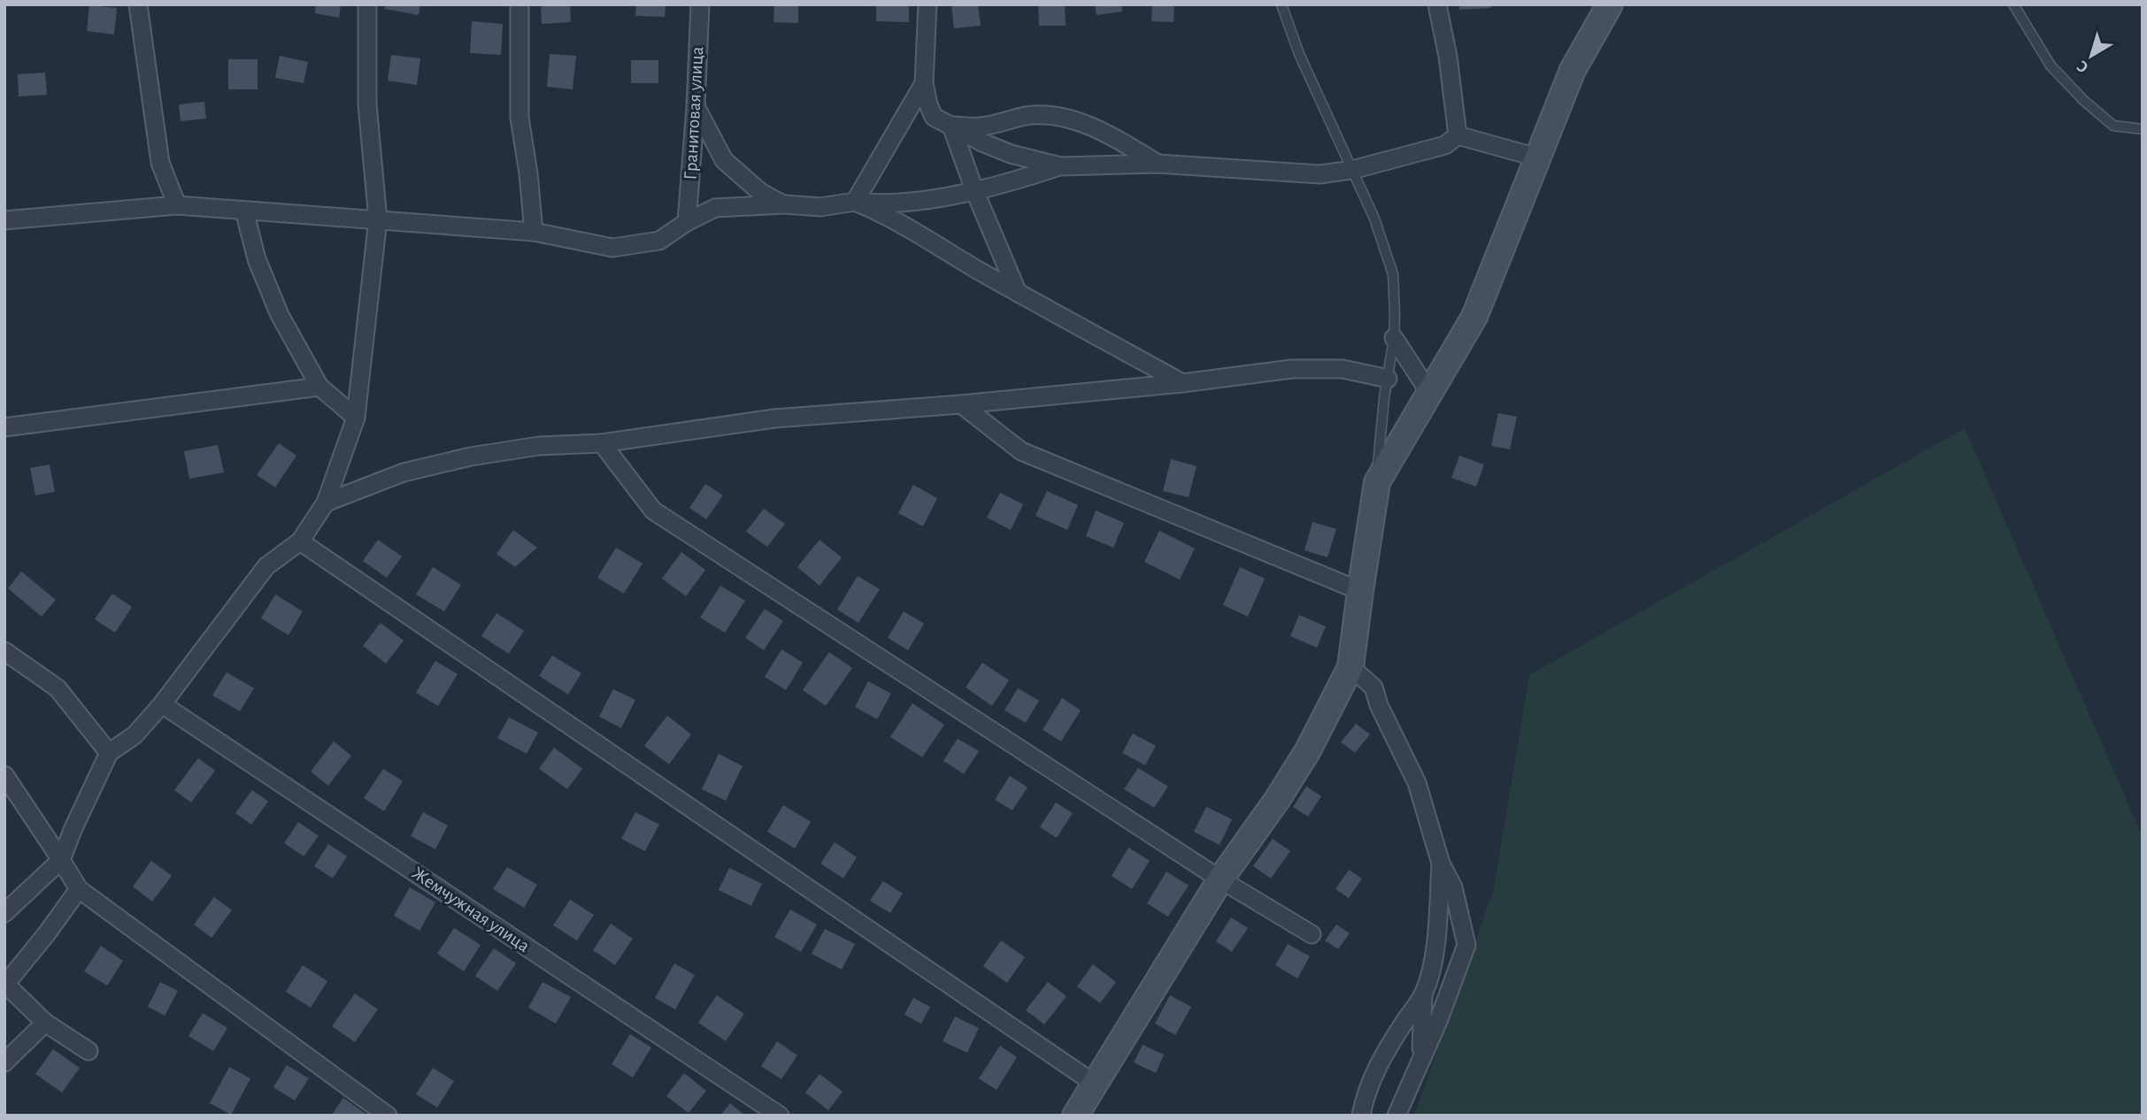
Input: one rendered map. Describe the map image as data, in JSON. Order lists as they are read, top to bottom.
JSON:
{
  "streets": {
    "street": ["Гранитовая улица", "Жемчужная улица"]
  },
  "north": "bottom left"
}
